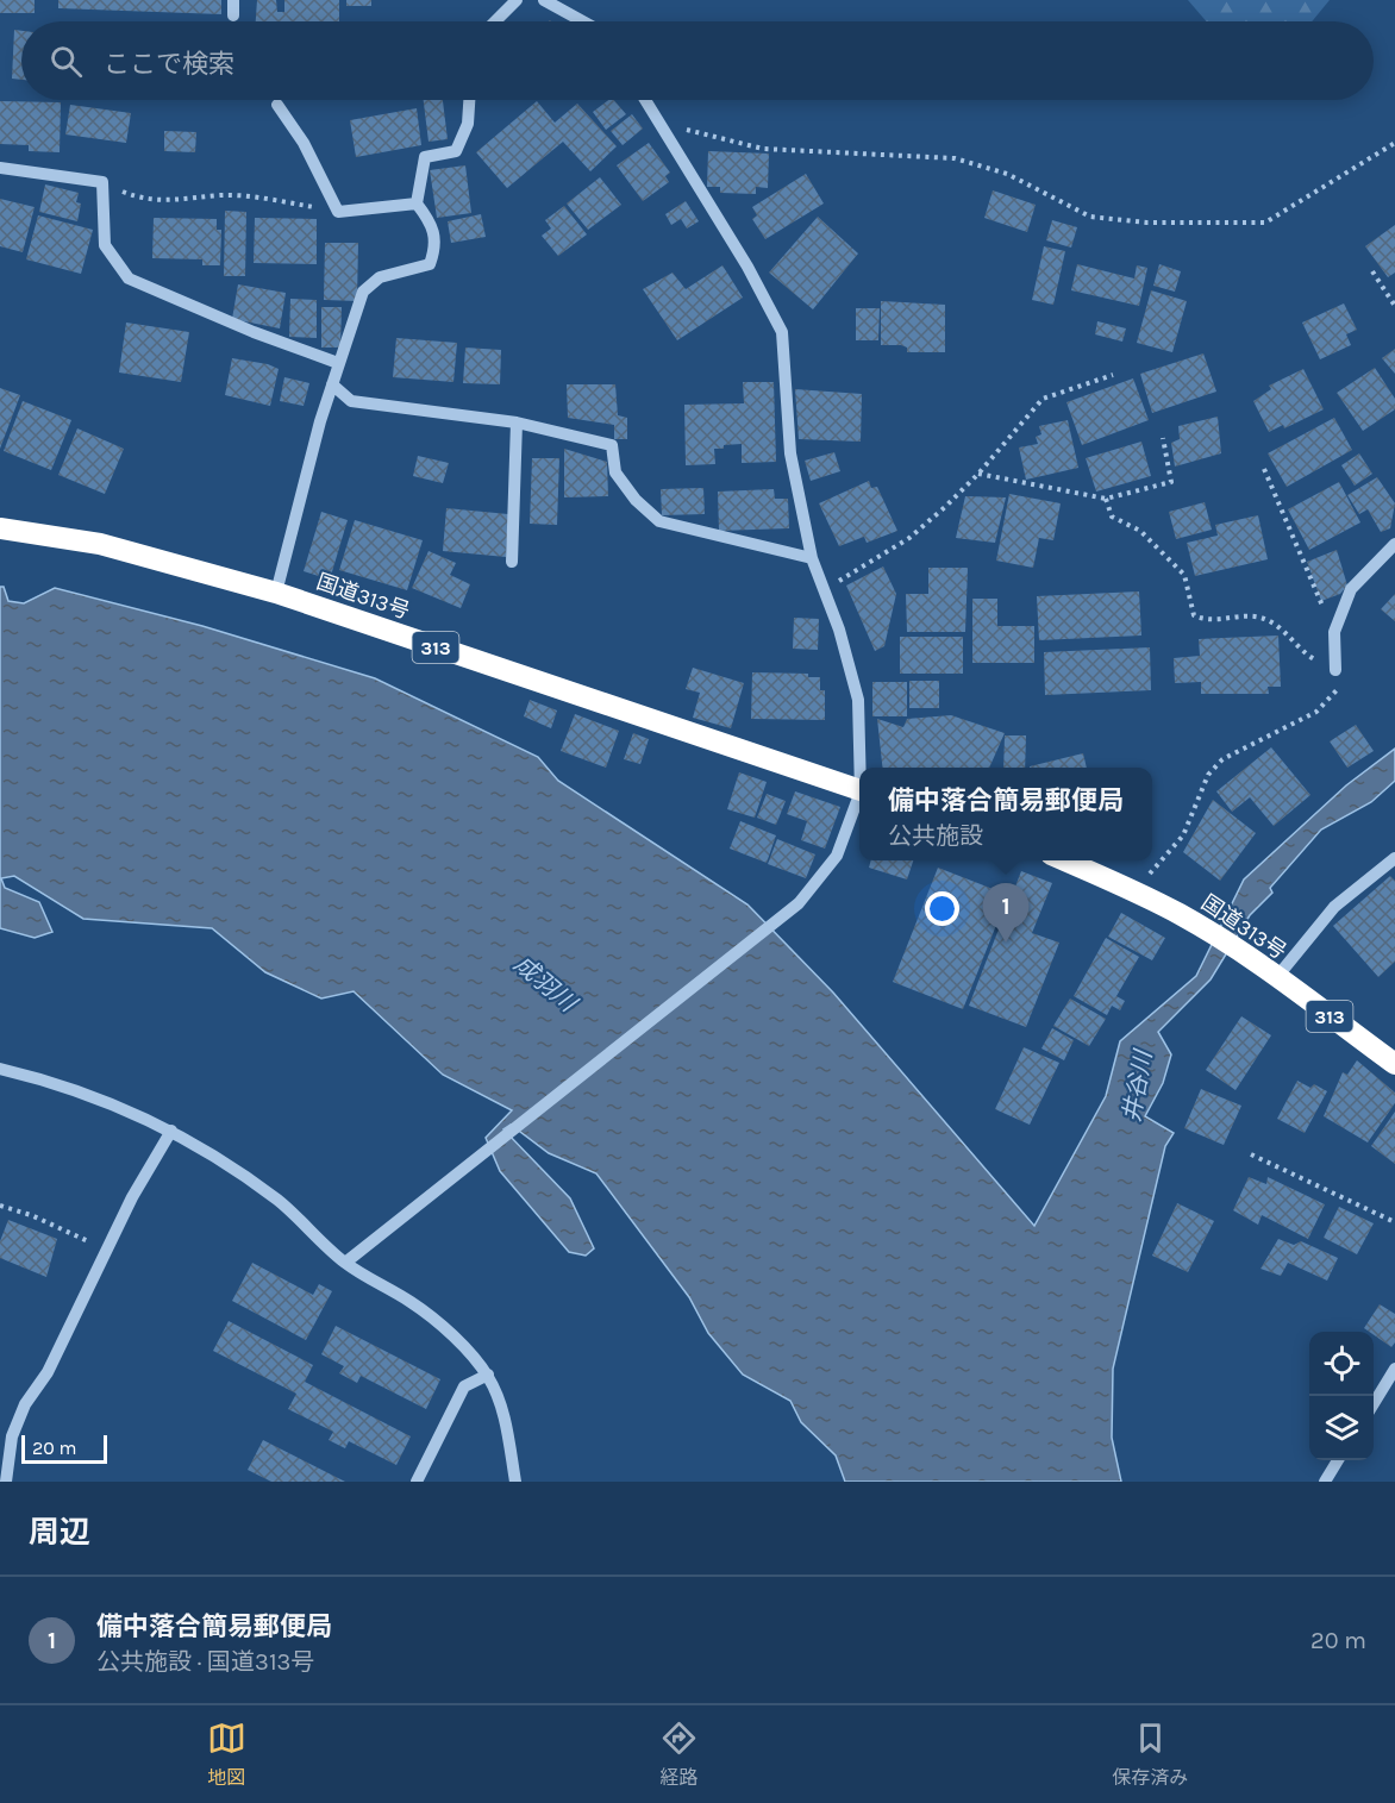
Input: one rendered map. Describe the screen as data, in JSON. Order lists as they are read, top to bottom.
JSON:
{
  "streets": {
    "highway": ["国道313号", "313"]
  },
  "water": ["成羽川", "井谷川"],
  "scale_bar": "20 m",
  "page": {
    "search": "ここで検索",
    "popup": ["備中落合簡易郵便局", "公共施設"],
    "pins": "1",
    "scale": "20 m",
    "heading": "周辺",
    "list": [
      {
        "mark": "1",
        "name": "備中落合簡易郵便局",
        "note": "公共施設 · 国道313号",
        "value": "20 m"
      }
    ],
    "nav": ["地図", "経路", "保存済み"]
  }
}
